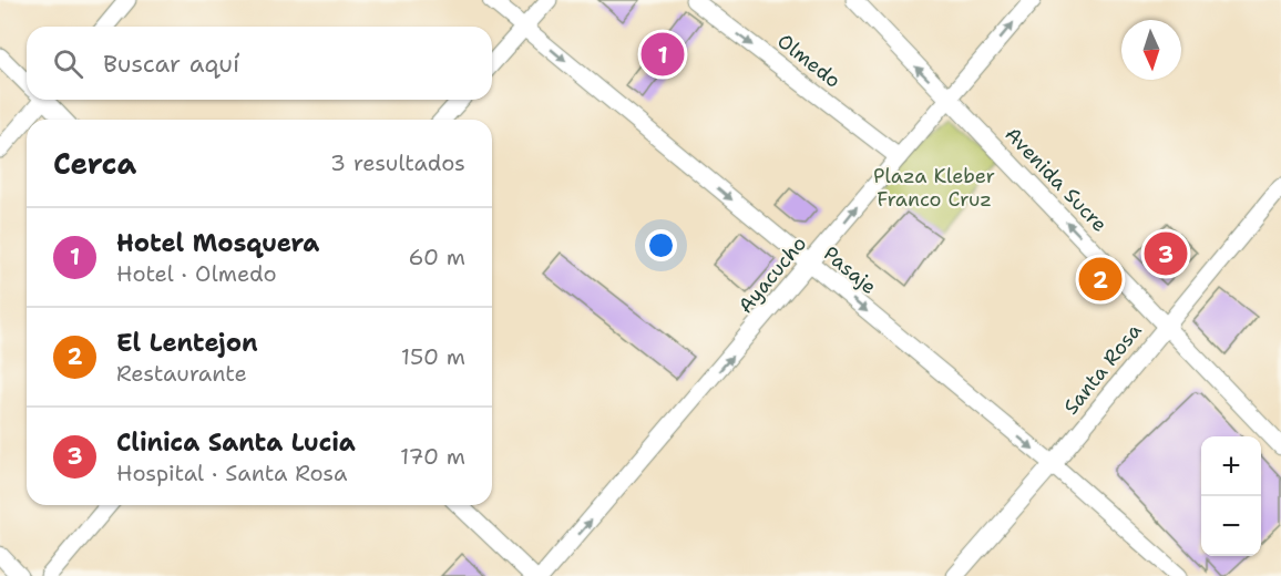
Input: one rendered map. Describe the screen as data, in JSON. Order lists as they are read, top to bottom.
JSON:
{
  "streets": {
    "street": [
      "Olmedo",
      "Avenida Sucre",
      "Pasaje",
      "Ayacucho",
      "Santa Rosa"
    ]
  },
  "crossings": [
    ["Olmedo", "Ayacucho"],
    ["Avenida Sucre", "Ayacucho"],
    ["Avenida Sucre", "Santa Rosa"],
    ["Pasaje", "Ayacucho"],
    ["Pasaje", "Santa Rosa"]
  ],
  "one_way": [
    "Olmedo",
    "Avenida Sucre",
    "Pasaje",
    "Ayacucho"
  ],
  "parks": ["Plaza Kleber Franco Cruz"],
  "north": "bottom",
  "page": {
    "search": "Buscar aquí",
    "pins": ["1", "3", "2"],
    "heading": ["Cerca", "3 resultados"],
    "list": [
      {
        "mark": "1",
        "name": "Hotel Mosquera",
        "note": "Hotel · Olmedo",
        "value": "60 m"
      },
      {
        "mark": "2",
        "name": "El Lentejon",
        "note": "Restaurante",
        "value": "150 m"
      },
      {
        "mark": "3",
        "name": "Clinica Santa Lucia",
        "note": "Hospital · Santa Rosa",
        "value": "170 m"
      }
    ],
    "map_buttons": ["+", "−"]
  }
}
